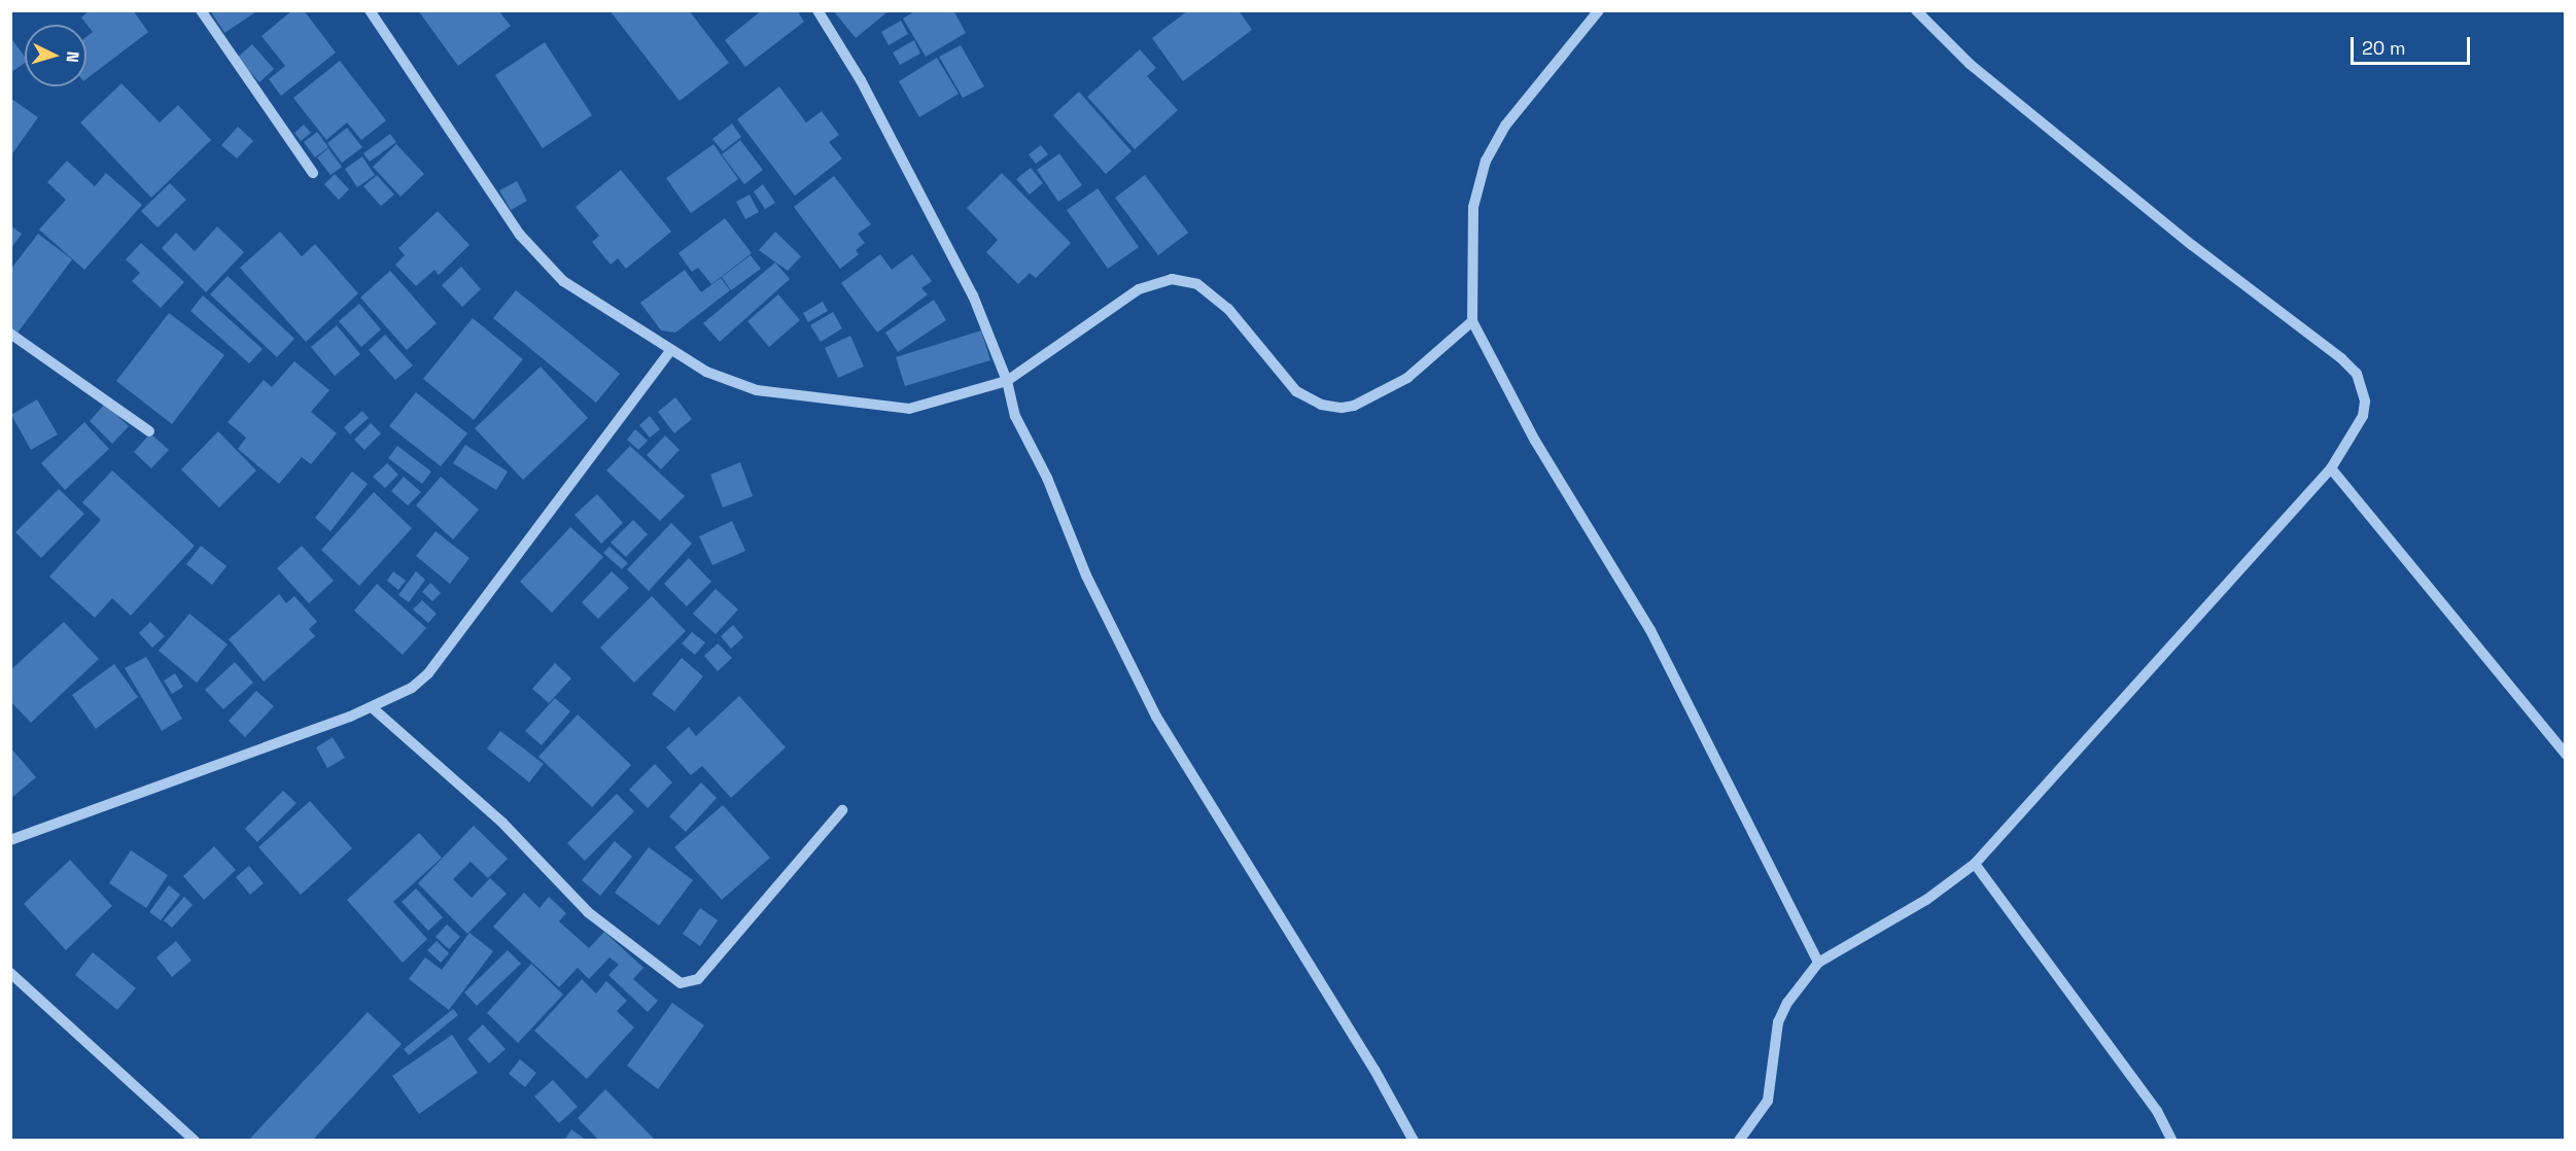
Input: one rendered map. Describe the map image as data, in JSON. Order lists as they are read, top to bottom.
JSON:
{
  "scale_bar": "20 m",
  "north": "right"
}
